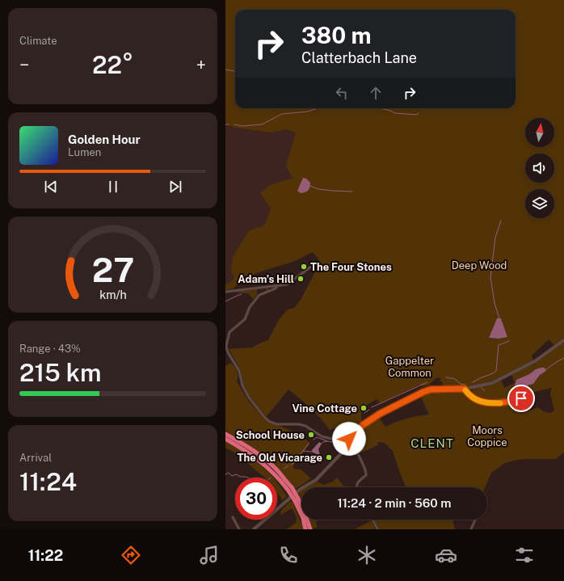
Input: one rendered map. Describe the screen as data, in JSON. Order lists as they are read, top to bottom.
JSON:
{
  "districts": ["CLENT"],
  "parks": ["Deep Wood", "Gappelter Common", "Moors Coppice"],
  "places": [
    "The Four Stones",
    "Adam's Hill",
    "Vine Cottage",
    "School House",
    "The Old Vicarage"
  ],
  "north": "top",
  "page": {
    "tile": [
      "Climate",
      ["Range · 43%", "215 km"],
      ["Arrival", "11:24"]
    ],
    "turn": ["380 m", "Clatterbach Lane"],
    "heat": ["−", "22°", "+"],
    "song": ["Golden Hour", "Lumen"],
    "limit": "30",
    "trip": "11:24 · 2 min · 560 m",
    "tabs": "11:22",
    "gauge": ["27", "km/h"]
  }
}
